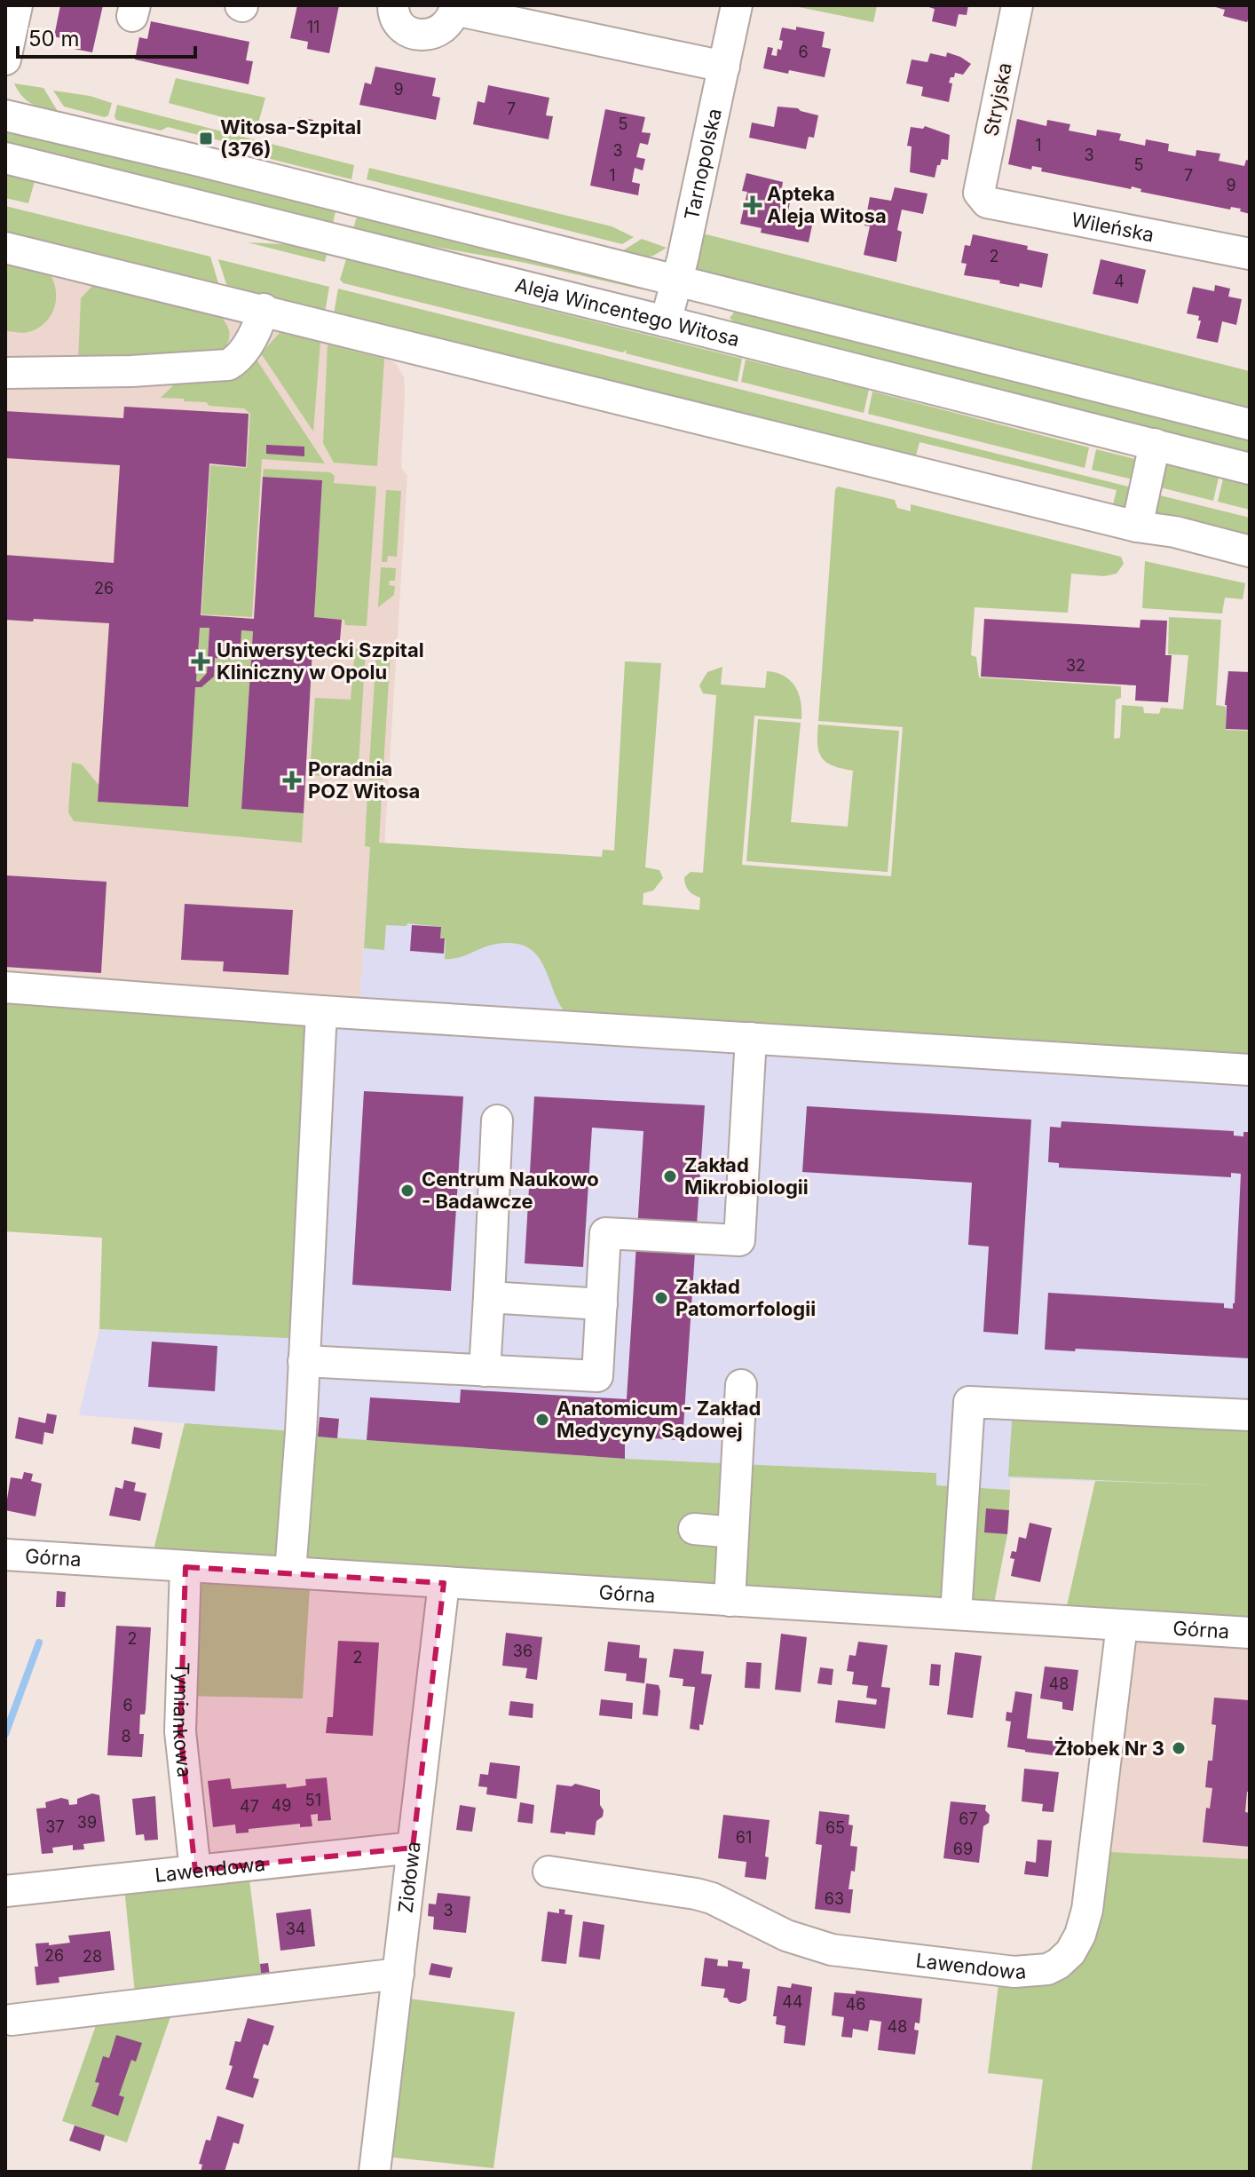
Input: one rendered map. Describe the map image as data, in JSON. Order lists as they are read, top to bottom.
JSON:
{
  "streets": {
    "street": [
      "Stryjska",
      "Tarnopolska",
      "Wileńska",
      "Aleja Wincentego Witosa",
      "Górna",
      "Tymiankowa",
      "Lawendowa",
      "Ziołowa"
    ]
  },
  "crossings": [
    ["Stryjska", "Wileńska"],
    ["Tarnopolska", "Aleja Wincentego Witosa"],
    ["Górna", "Tymiankowa"],
    ["Górna", "Lawendowa"],
    ["Górna", "Ziołowa"],
    ["Tymiankowa", "Lawendowa"],
    ["Lawendowa", "Ziołowa"]
  ],
  "places": {
    "transit": ["Witosa-Szpital (376)"],
    "health": ["Apteka Aleja Witosa", "Uniwersytecki Szpital Kliniczny w Opolu", "Poradnia POZ Witosa"],
    "other": [
      "Zakład Mikrobiologii",
      "Centrum Naukowo - Badawcze",
      "Zakład Patomorfologii",
      "Anatomicum - Zakład Medycyny Sądowej",
      "Żłobek Nr 3"
    ]
  },
  "house_numbers": [
    "11",
    "6",
    "9",
    "7",
    "5",
    "1",
    "3",
    "3",
    "5",
    "1",
    "7",
    "9",
    "2",
    "4",
    "26",
    "32",
    "2",
    "36",
    "2",
    "48",
    "6",
    "8",
    "51",
    "49",
    "47",
    "67",
    "39",
    "37",
    "65",
    "61",
    "69",
    "63",
    "3",
    "34",
    "26",
    "28",
    "44",
    "46",
    "48"
  ],
  "scale_bar": "50 m"
}
